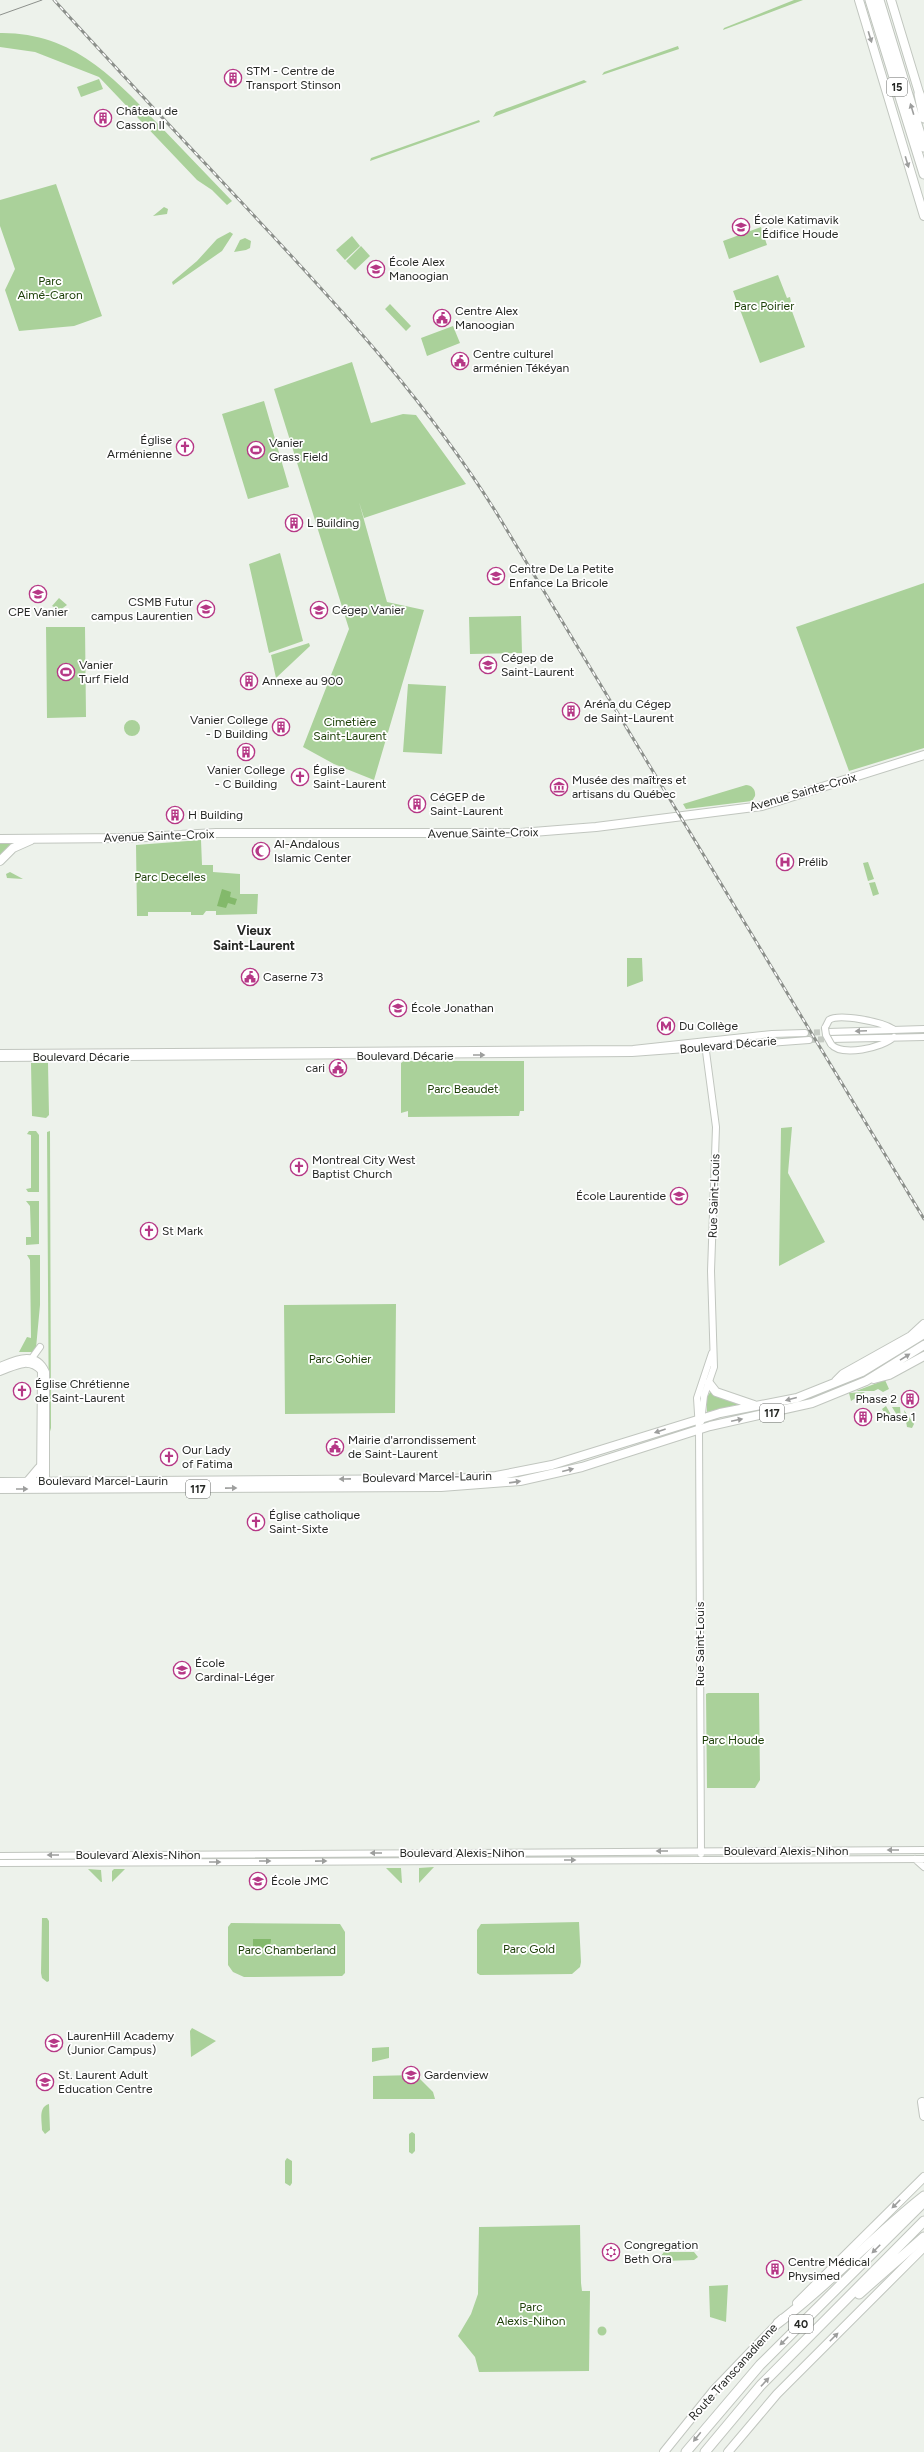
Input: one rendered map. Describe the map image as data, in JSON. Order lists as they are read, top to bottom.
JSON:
{
  "streets": {
    "highway": ["15", "40"],
    "main road": [
      "Avenue Sainte-Croix",
      "117",
      "Boulevard Marcel-Laurin",
      "Route Transcanadienne"
    ],
    "street": ["Boulevard Décarie", "Rue Saint-Louis", "Boulevard Alexis-Nihon"]
  },
  "crossings": [
    ["Boulevard Décarie", "Rue Saint-Louis"],
    ["Rue Saint-Louis", "Boulevard Marcel-Laurin"],
    ["Rue Saint-Louis", "Boulevard Alexis-Nihon"]
  ],
  "districts": ["Vieux Saint-Laurent"],
  "parks": [
    "Parc Aimé-Caron",
    "Parc Poirier",
    "Cimetière Saint-Laurent",
    "Parc Decelles",
    "Parc Beaudet",
    "Parc Gohier",
    "Parc Houde",
    "Parc Gold",
    "Parc Chamberland",
    "Parc Alexis-Nihon"
  ],
  "places": {
    "building": [
      "STM - Centre de Transport Stinson",
      "Château de Casson II",
      "L Building",
      "Annexe au 900",
      "Aréna du Cégep de Saint-Laurent",
      "Vanier College - D Building",
      "Vanier College - C Building",
      "CéGEP de Saint-Laurent",
      "H Building",
      "Phase 2",
      "Phase 1",
      "Centre Médical Physimed"
    ],
    "school or university": [
      "École Katimavik - Édifice Houde",
      "École Alex Manoogian",
      "Centre De La Petite Enfance La Bricole",
      "CPE Vanier",
      "CSMB Futur campus Laurentien",
      "Cégep Vanier",
      "Cégep de Saint-Laurent",
      "École Jonathan",
      "École Laurentide",
      "École Cardinal-Léger",
      "École JMC",
      "LaurenHill Academy (Junior Campus)",
      "Gardenview",
      "St. Laurent Adult Education Centre"
    ],
    "public building": [
      "Centre Alex Manoogian",
      "Centre culturel arménien Tékéyan",
      "Caserne 73",
      "cari",
      "Mairie d'arrondissement de Saint-Laurent"
    ],
    "church": [
      "Église Arménienne",
      "Église Saint-Laurent",
      "Montreal City West Baptist Church",
      "St Mark",
      "Église Chrétienne de Saint-Laurent",
      "Our Lady of Fatima",
      "Église catholique Saint-Sixte"
    ],
    "sports": ["Vanier Grass Field", "Vanier Turf Field"],
    "museum": ["Musée des maîtres et artisans du Québec"],
    "mosque": ["Al-Andalous Islamic Center"],
    "hospital": ["Prélib"],
    "metro station": ["Du Collège"],
    "synagogue": ["Congregation Beth Ora"]
  }
}
